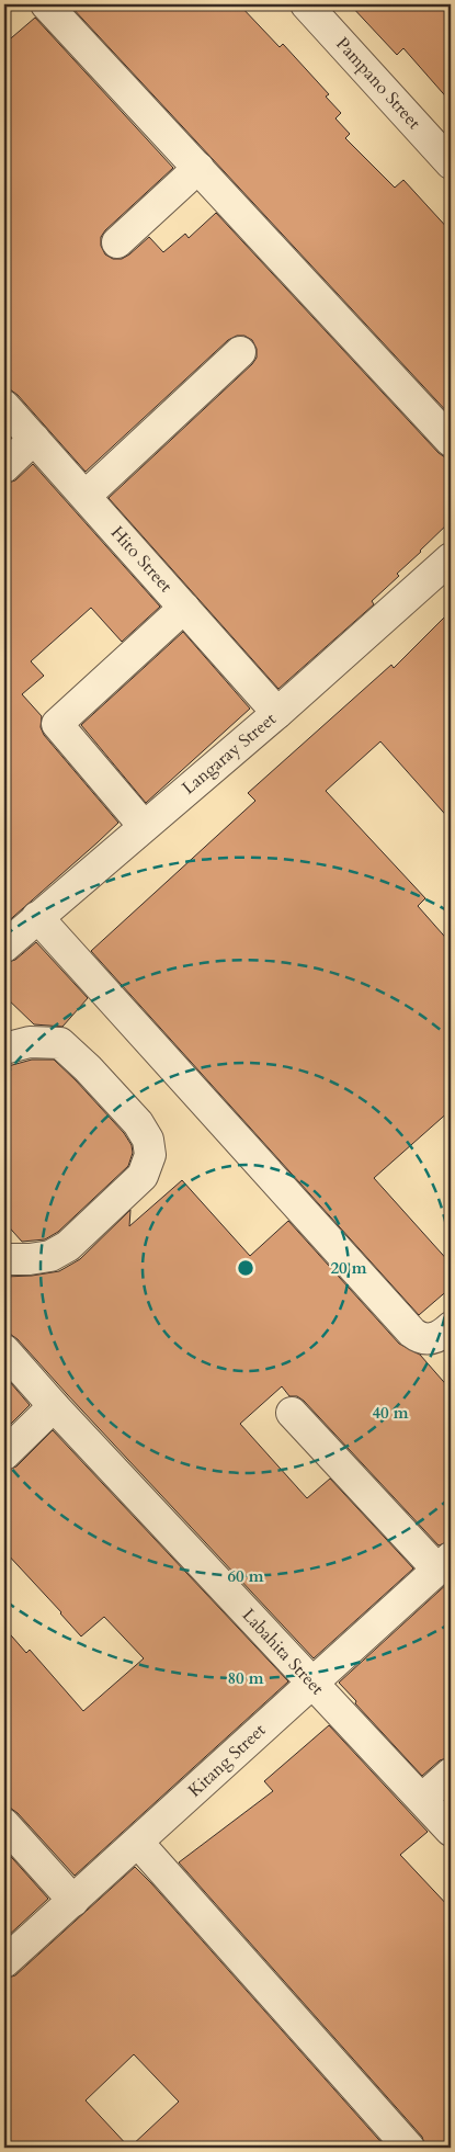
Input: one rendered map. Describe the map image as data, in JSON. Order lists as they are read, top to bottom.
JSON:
{
  "streets": {
    "street": [
      "Pampano Street",
      "Hito Street",
      "Langaray Street",
      "Labahita Street",
      "Kitang Street"
    ]
  },
  "crossings": [
    ["Hito Street", "Langaray Street"],
    ["Labahita Street", "Kitang Street"]
  ],
  "rings": [
    "20 m",
    "40 m",
    "60 m",
    "80 m"
  ]
}
